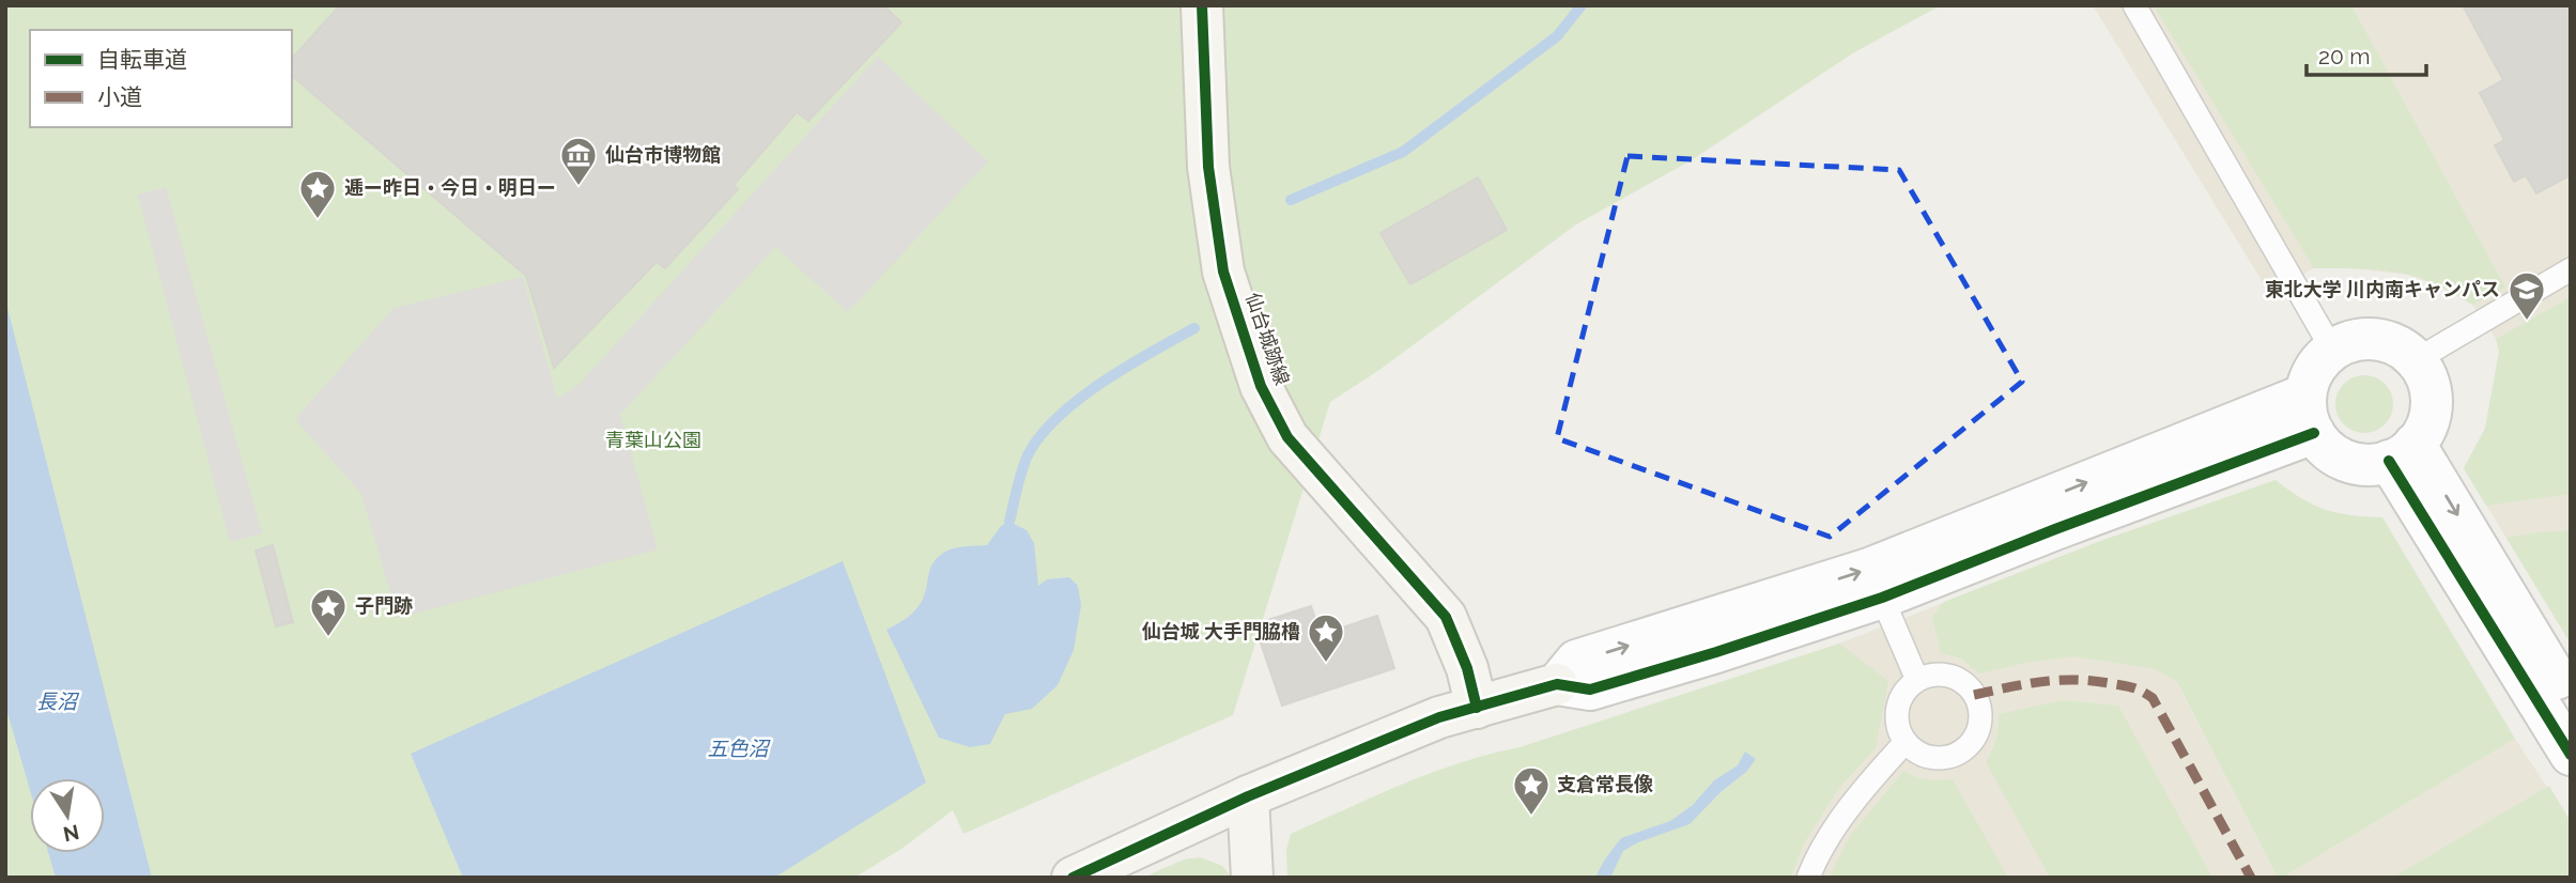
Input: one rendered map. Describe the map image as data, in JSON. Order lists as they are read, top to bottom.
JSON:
{
  "streets": {
    "street": ["仙台城跡線"]
  },
  "water": ["長沼", "五色沼"],
  "parks": ["青葉山公園"],
  "places": {
    "museum": ["仙台市博物館"],
    "place": [
      "逓ー昨日・今日・明日ー",
      "子門跡",
      "仙台城 大手門脇櫓",
      "支倉常長像"
    ],
    "school or university": ["東北大学 川内南キャンパス"]
  },
  "legend": ["自転車道", "小道"],
  "scale_bar": "20 m",
  "north": "bottom"
}
